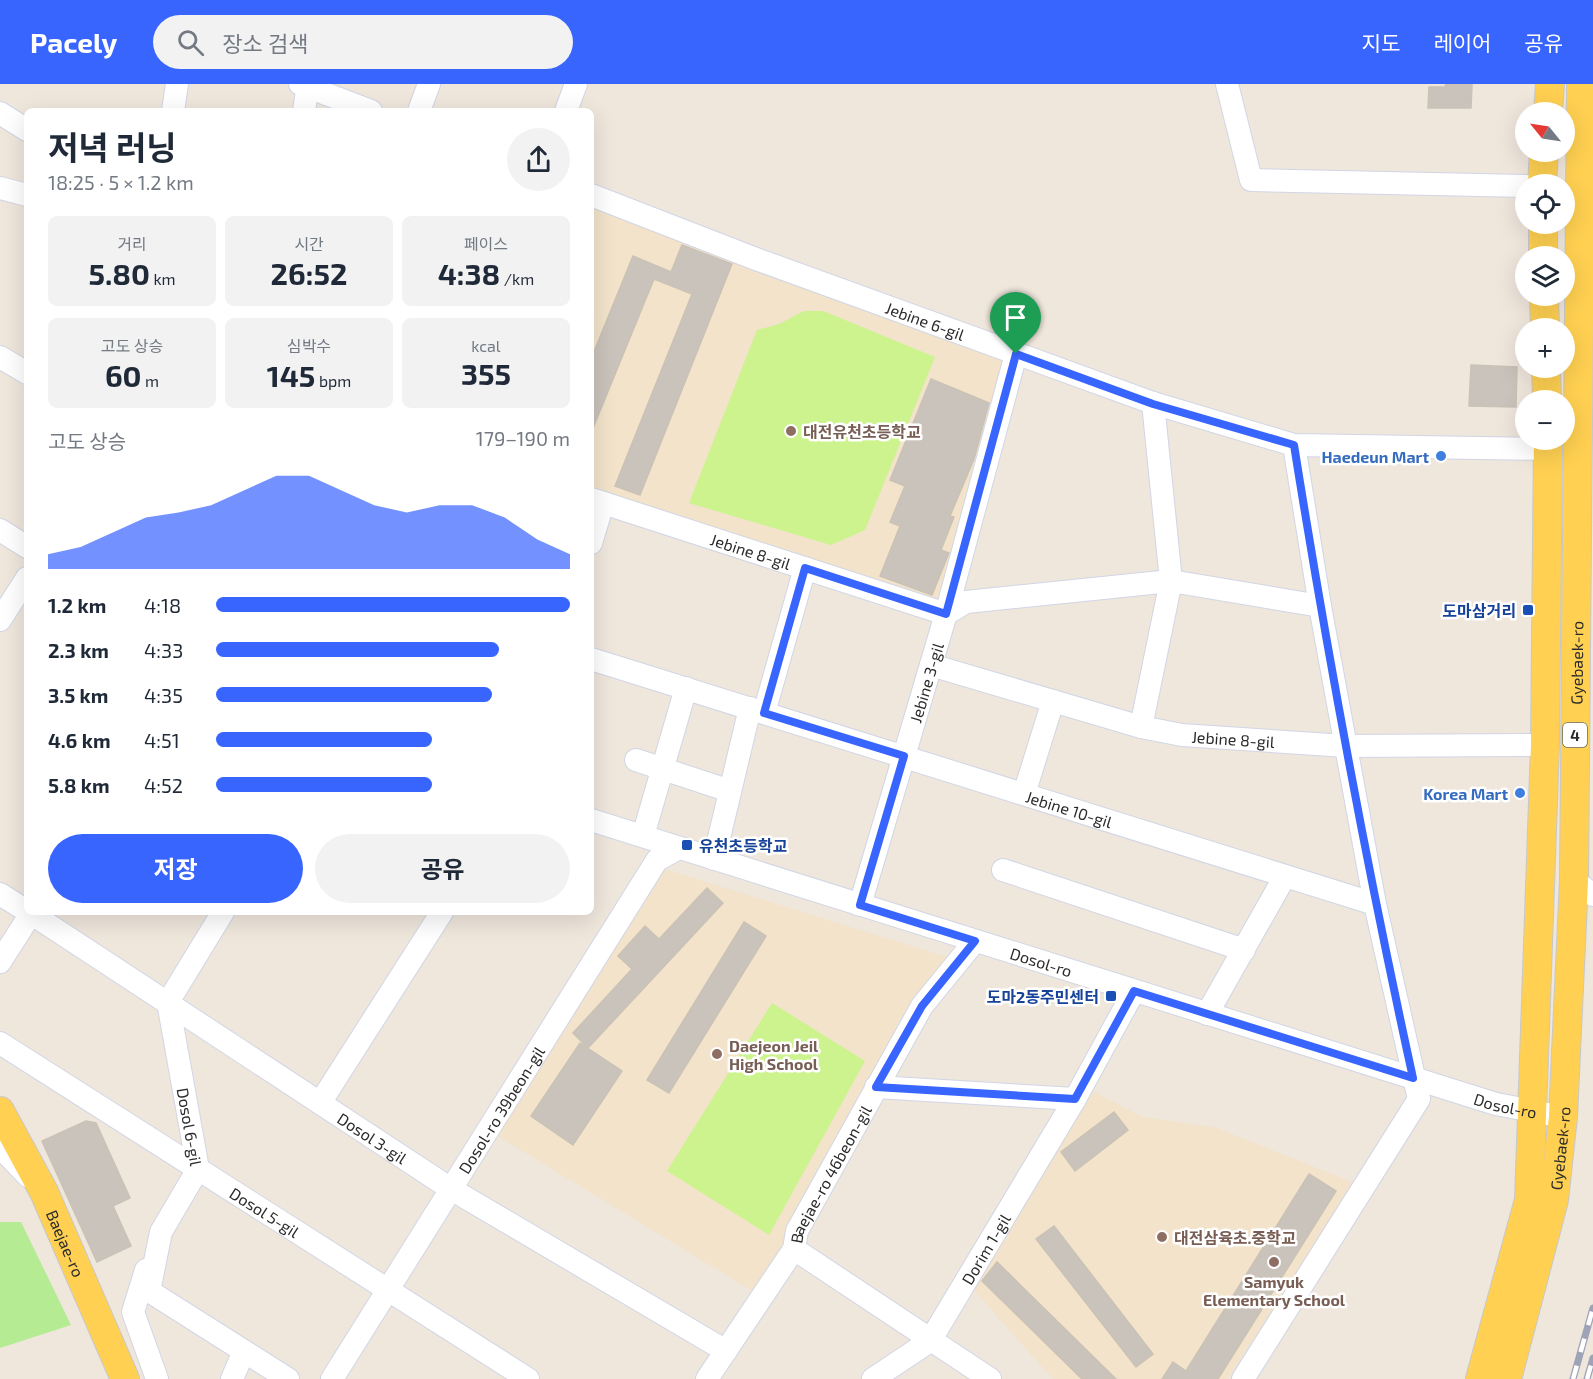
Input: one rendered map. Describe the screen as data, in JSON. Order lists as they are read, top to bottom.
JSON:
{
  "streets": {
    "main road": ["Gyebaek-ro", "4", "Baejae-ro"],
    "street": [
      "Jebine 6-gil",
      "Jebine 8-gil",
      "Jebine 3-gil",
      "Jebine 10-gil",
      "Dosol-ro",
      "Dosol-ro 39beon-gil",
      "Dosol 6-gil",
      "Dosol 3-gil",
      "Baejae-ro 46beon-gil",
      "Dosol 5-gil",
      "Dorim 1-gil"
    ]
  },
  "crossings": [
    ["Jebine 6-gil", "Jebine 3-gil"],
    ["Jebine 8-gil", "Gyebaek-ro"],
    ["Jebine 8-gil", "Jebine 3-gil"],
    ["Gyebaek-ro", "Dosol-ro"],
    ["Jebine 3-gil", "Jebine 10-gil"],
    ["Jebine 3-gil", "Dosol-ro"],
    ["Dosol-ro", "Dosol-ro 39beon-gil"],
    ["Dosol-ro", "Baejae-ro 46beon-gil"],
    ["Dosol-ro", "Dorim 1-gil"],
    ["Dosol-ro 39beon-gil", "Dosol 3-gil"],
    ["Dosol-ro 39beon-gil", "Dosol 5-gil"],
    ["Dosol 6-gil", "Dosol 3-gil"],
    ["Dosol 6-gil", "Dosol 5-gil"],
    ["Dosol 3-gil", "Baejae-ro 46beon-gil"]
  ],
  "places": {
    "other": [
      "대전유천초등학교",
      "Haedeun Mart",
      "Korea Mart",
      "Daejeon Jeil High School",
      "대전삼육초.중학교",
      "Samyuk Elementary School"
    ],
    "transit": ["도마삼거리", "유천초등학교", "도마2동주민센터"]
  },
  "north": "top left",
  "page": {
    "header": "Pacely",
    "search": "장소 검색",
    "nav": ["지도", "레이어", "공유"],
    "map_buttons": ["+", "−"],
    "heading": ["저녁 러닝", "18:25 · 5 × 1.2 km"],
    "stats": [
      ["거리", "5.80 km"],
      ["시간", "26:52"],
      ["페이스", "4:38 /km"],
      ["고도 상승", "60 m"],
      ["심박수", "145 bpm"],
      ["kcal", "355"]
    ],
    "chart": ["고도 상승", "179–190 m"],
    "list": [
      {
        "name": "1.2 km",
        "note": "4:18"
      },
      {
        "name": "2.3 km",
        "note": "4:33"
      },
      {
        "name": "3.5 km",
        "note": "4:35"
      },
      {
        "name": "4.6 km",
        "note": "4:51"
      },
      {
        "name": "5.8 km",
        "note": "4:52"
      }
    ],
    "buttons": ["저장", "공유"]
  }
}
